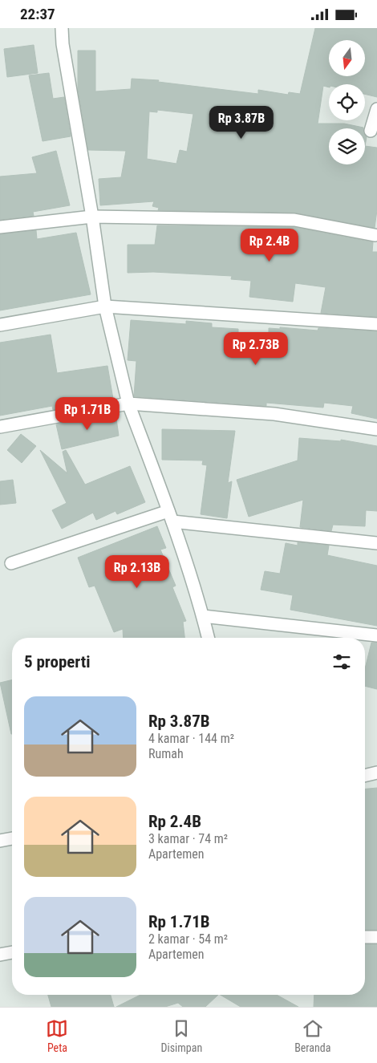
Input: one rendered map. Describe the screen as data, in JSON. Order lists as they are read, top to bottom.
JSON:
{
  "north": "bottom",
  "page": {
    "status": "22:37",
    "price": [
      "Rp 3.87B",
      "Rp 2.4B",
      "Rp 2.73B",
      "Rp 1.71B",
      "Rp 2.13B"
    ],
    "heading": "5 properti",
    "list": [
      {
        "name": "Rp 3.87B",
        "note": "4 kamar · 144 m² · Rumah"
      },
      {
        "name": "Rp 2.4B",
        "note": "3 kamar · 74 m² · Apartemen"
      },
      {
        "name": "Rp 1.71B",
        "note": "2 kamar · 54 m² · Apartemen"
      }
    ],
    "tabs": ["Peta", "Disimpan", "Beranda"]
  }
}
